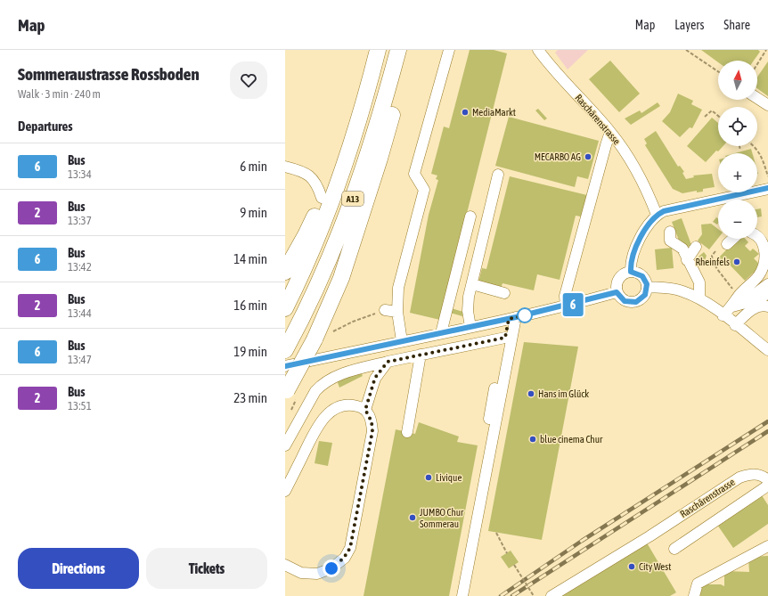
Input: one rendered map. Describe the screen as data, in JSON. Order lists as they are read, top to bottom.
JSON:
{
  "streets": {
    "highway": ["A13"],
    "street": ["Raschärenstrasse"]
  },
  "places": [
    "MediaMarkt",
    "MECARBO AG",
    "Rheinfels",
    "Hans im Glück",
    "blue cinema Chur",
    "Livique",
    "JUMBO Chur Sommerau",
    "City West"
  ],
  "lines": ["bus line 6"],
  "north": "top",
  "page": {
    "header": "Map",
    "nav": ["Map", "Layers", "Share"],
    "heading": [
      ["Sommeraustrasse Rossboden", "Walk · 3 min · 240 m"],
      "Departures"
    ],
    "on_map": "6",
    "map_buttons": ["+", "−"],
    "list": [
      {
        "mark": "6",
        "name": "Bus",
        "note": "13:34",
        "value": "6 min"
      },
      {
        "mark": "2",
        "name": "Bus",
        "note": "13:37",
        "value": "9 min"
      },
      {
        "mark": "6",
        "name": "Bus",
        "note": "13:42",
        "value": "14 min"
      },
      {
        "mark": "2",
        "name": "Bus",
        "note": "13:44",
        "value": "16 min"
      },
      {
        "mark": "6",
        "name": "Bus",
        "note": "13:47",
        "value": "19 min"
      },
      {
        "mark": "2",
        "name": "Bus",
        "note": "13:51",
        "value": "23 min"
      }
    ],
    "buttons": ["Directions", "Tickets"]
  }
}
